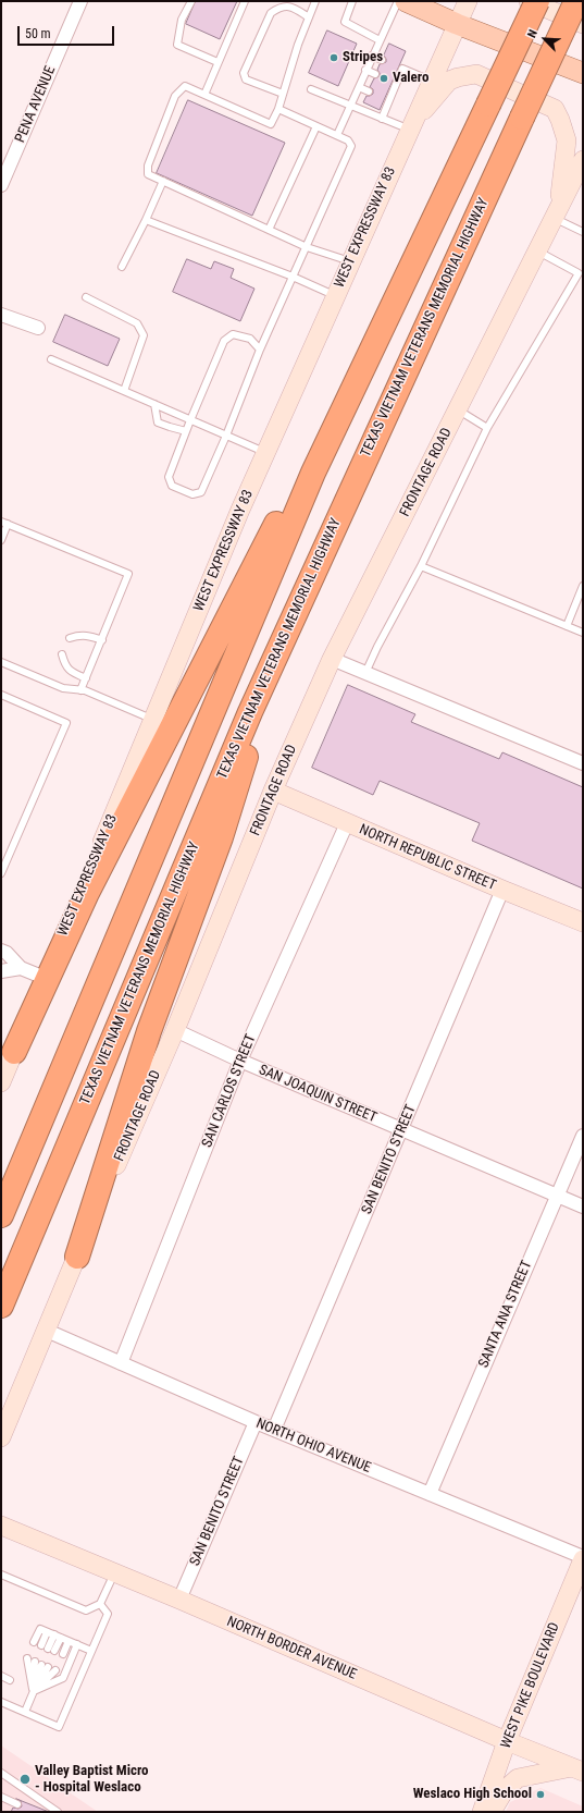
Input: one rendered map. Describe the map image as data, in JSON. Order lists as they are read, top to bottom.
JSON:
{
  "streets": {
    "highway": ["TEXAS VIETNAM VETERANS MEMORIAL HIGHWAY"],
    "main road": [
      "WEST EXPRESSWAY 83",
      "FRONTAGE ROAD",
      "NORTH REPUBLIC STREET",
      "NORTH BORDER AVENUE",
      "WEST PIKE BOULEVARD"
    ],
    "street": [
      "PENA AVENUE",
      "SAN CARLOS STREET",
      "SAN JOAQUIN STREET",
      "SAN BENITO STREET",
      "SANTA ANA STREET",
      "NORTH OHIO AVENUE"
    ]
  },
  "crossings": [
    ["FRONTAGE ROAD", "NORTH REPUBLIC STREET"],
    ["FRONTAGE ROAD", "SAN JOAQUIN STREET"],
    ["FRONTAGE ROAD", "NORTH OHIO AVENUE"],
    ["NORTH REPUBLIC STREET", "SAN CARLOS STREET"],
    ["NORTH REPUBLIC STREET", "SAN BENITO STREET"],
    ["SAN CARLOS STREET", "SAN JOAQUIN STREET"],
    ["SAN CARLOS STREET", "NORTH OHIO AVENUE"],
    ["SAN JOAQUIN STREET", "SAN BENITO STREET"],
    ["SAN JOAQUIN STREET", "SANTA ANA STREET"],
    ["SAN BENITO STREET", "NORTH OHIO AVENUE"],
    ["SAN BENITO STREET", "NORTH BORDER AVENUE"],
    ["SANTA ANA STREET", "NORTH OHIO AVENUE"],
    ["NORTH OHIO AVENUE", "WEST PIKE BOULEVARD"],
    ["NORTH BORDER AVENUE", "WEST PIKE BOULEVARD"]
  ],
  "places": [
    "Stripes",
    "Valero",
    "Valley Baptist Micro - Hospital Weslaco",
    "Weslaco High School"
  ],
  "scale_bar": "50 m",
  "north": "top left"
}
